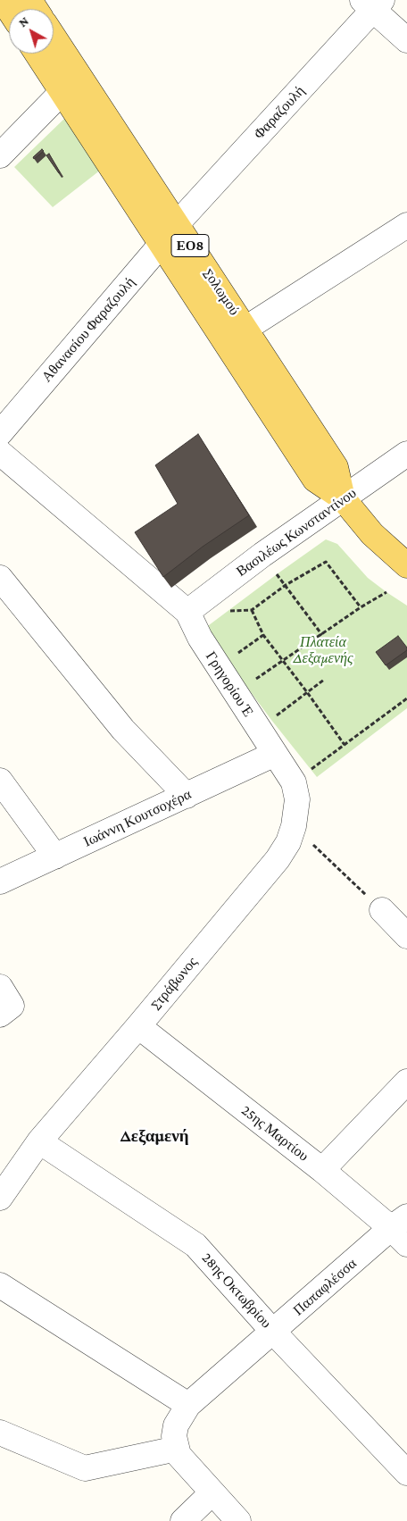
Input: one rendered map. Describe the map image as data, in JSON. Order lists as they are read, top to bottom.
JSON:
{
  "streets": {
    "main road": ["ΕΟ8", "Σολωμού"],
    "street": [
      "Φαραζουλή",
      "Αθανασίου Φαραζουλή",
      "Βασιλέως Κωνσταντίνου",
      "Γρηγορίου Έ",
      "Ιωάννη Κουτσοχέρα",
      "Στράβωνος",
      "25ης Μαρτίου",
      "Παπαφλέσσα",
      "28ης Οκτωβρίου"
    ]
  },
  "crossings": [
    ["Φαραζουλή", "Σολωμού"],
    ["Φαραζουλή", "Αθανασίου Φαραζουλή"],
    ["Σολωμού", "Αθανασίου Φαραζουλή"],
    ["Σολωμού", "Βασιλέως Κωνσταντίνου"],
    ["Βασιλέως Κωνσταντίνου", "Γρηγορίου Έ"],
    ["Γρηγορίου Έ", "Ιωάννη Κουτσοχέρα"],
    ["Γρηγορίου Έ", "Στράβωνος"],
    ["Ιωάννη Κουτσοχέρα", "Στράβωνος"],
    ["Στράβωνος", "25ης Μαρτίου"],
    ["Στράβωνος", "28ης Οκτωβρίου"],
    ["25ης Μαρτίου", "Παπαφλέσσα"],
    ["Παπαφλέσσα", "28ης Οκτωβρίου"]
  ],
  "districts": ["Δεξαμενή"],
  "parks": ["Πλατεία Δεξαμενής"],
  "north": "top left"
}
